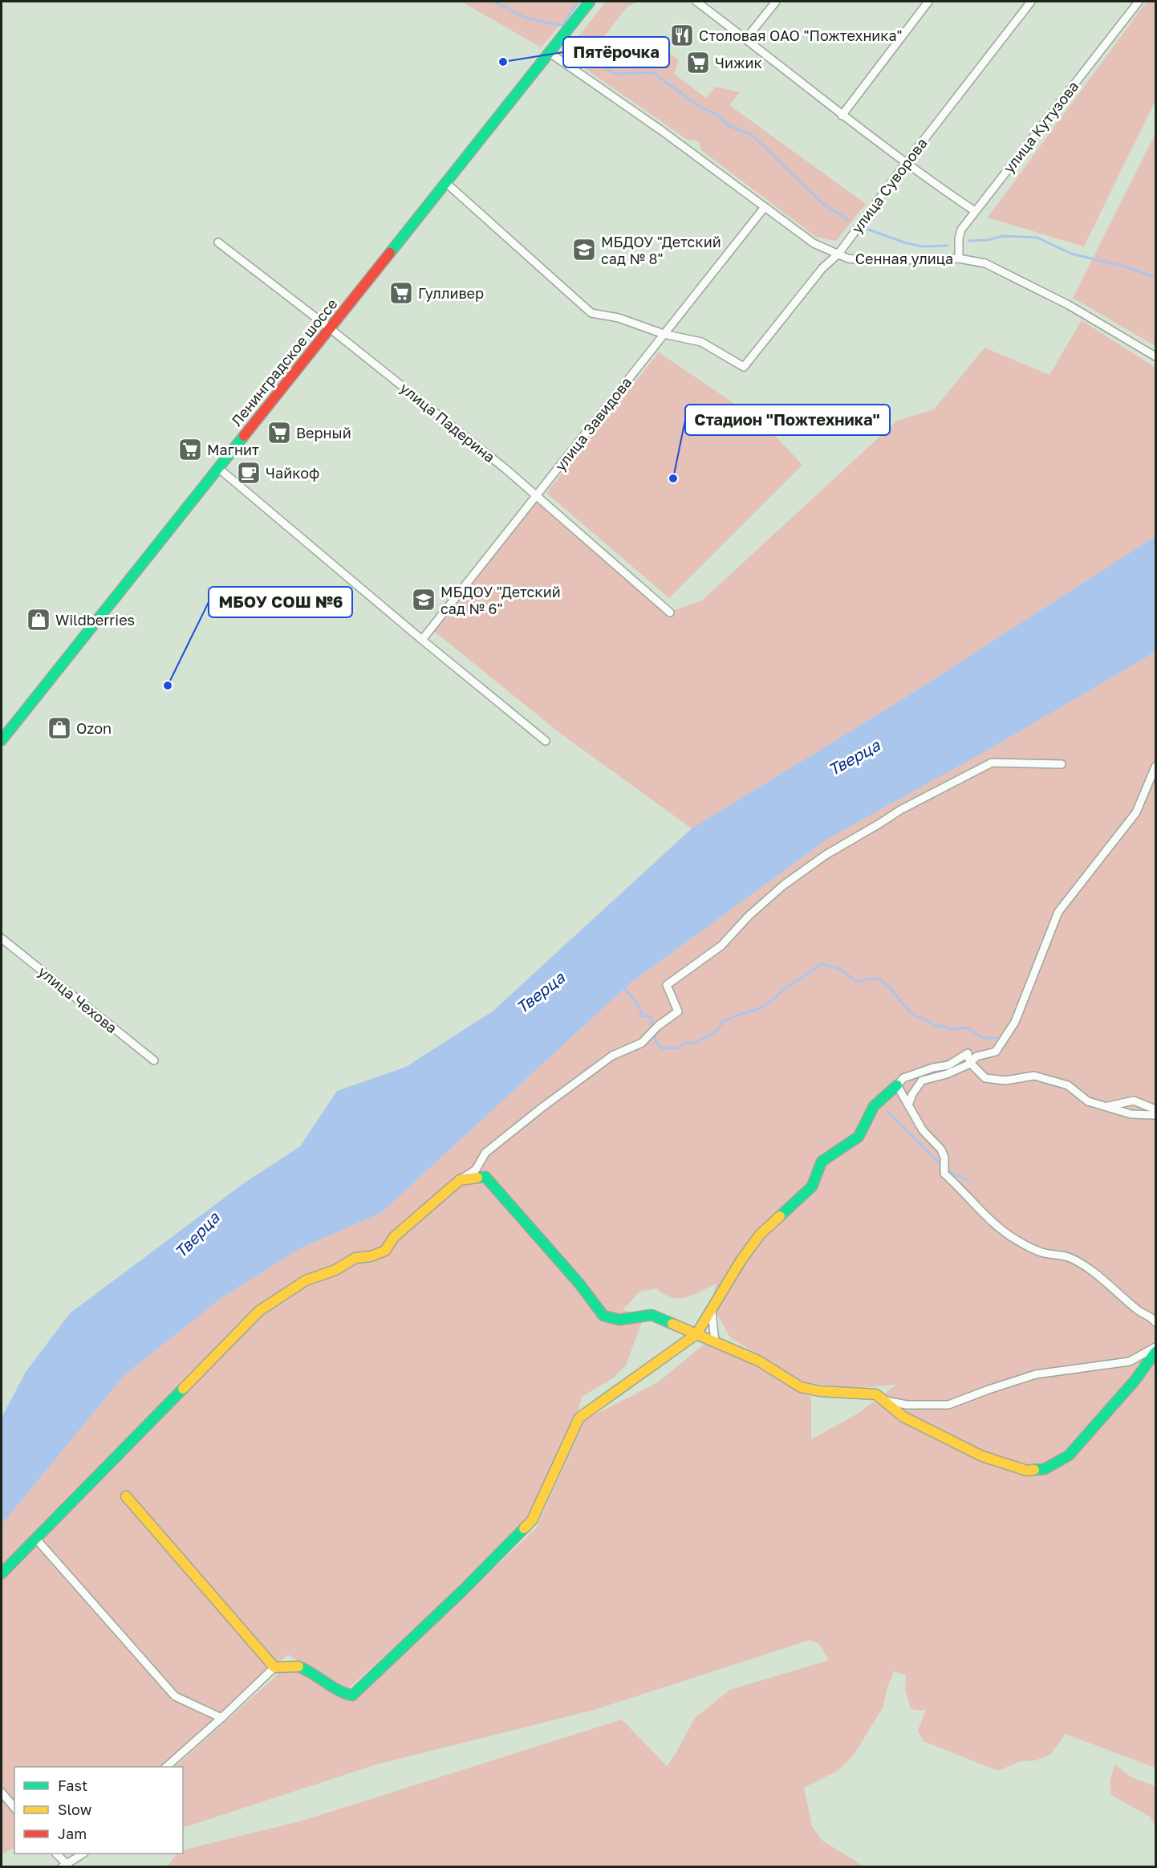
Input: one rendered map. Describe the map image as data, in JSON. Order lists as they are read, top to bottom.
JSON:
{
  "streets": {
    "street": [
      "улица Кутузова",
      "улица Суворова",
      "Сенная улица",
      "Ленинградское шоссе",
      "улица Падерина",
      "улица Завидова",
      "улица Чехова"
    ]
  },
  "crossings": [
    ["улица Кутузова", "Сенная улица"],
    ["улица Суворова", "Сенная улица"],
    ["улица Суворова", "улица Завидова"],
    ["Сенная улица", "Ленинградское шоссе"],
    ["Сенная улица", "улица Завидова"],
    ["Ленинградское шоссе", "улица Падерина"],
    ["улица Падерина", "улица Завидова"]
  ],
  "water": ["Тверца"],
  "places": {
    "restaurant": ["Столовая ОАО \"Пожтехника\""],
    "other": ["Пятёрочка", "Стадион \"Пожтехника\"", "МБОУ СОШ №6"],
    "supermarket": [
      "Чижик",
      "Гулливер",
      "Верный",
      "Магнит"
    ],
    "school or university": ["МБДОУ \"Детский сад № 8\"", "МБДОУ \"Детский сад № 6\""],
    "cafe": ["Чайкоф"],
    "shop": ["Wildberries", "Ozon"]
  },
  "legend": ["Fast", "Slow", "Jam"]
}
